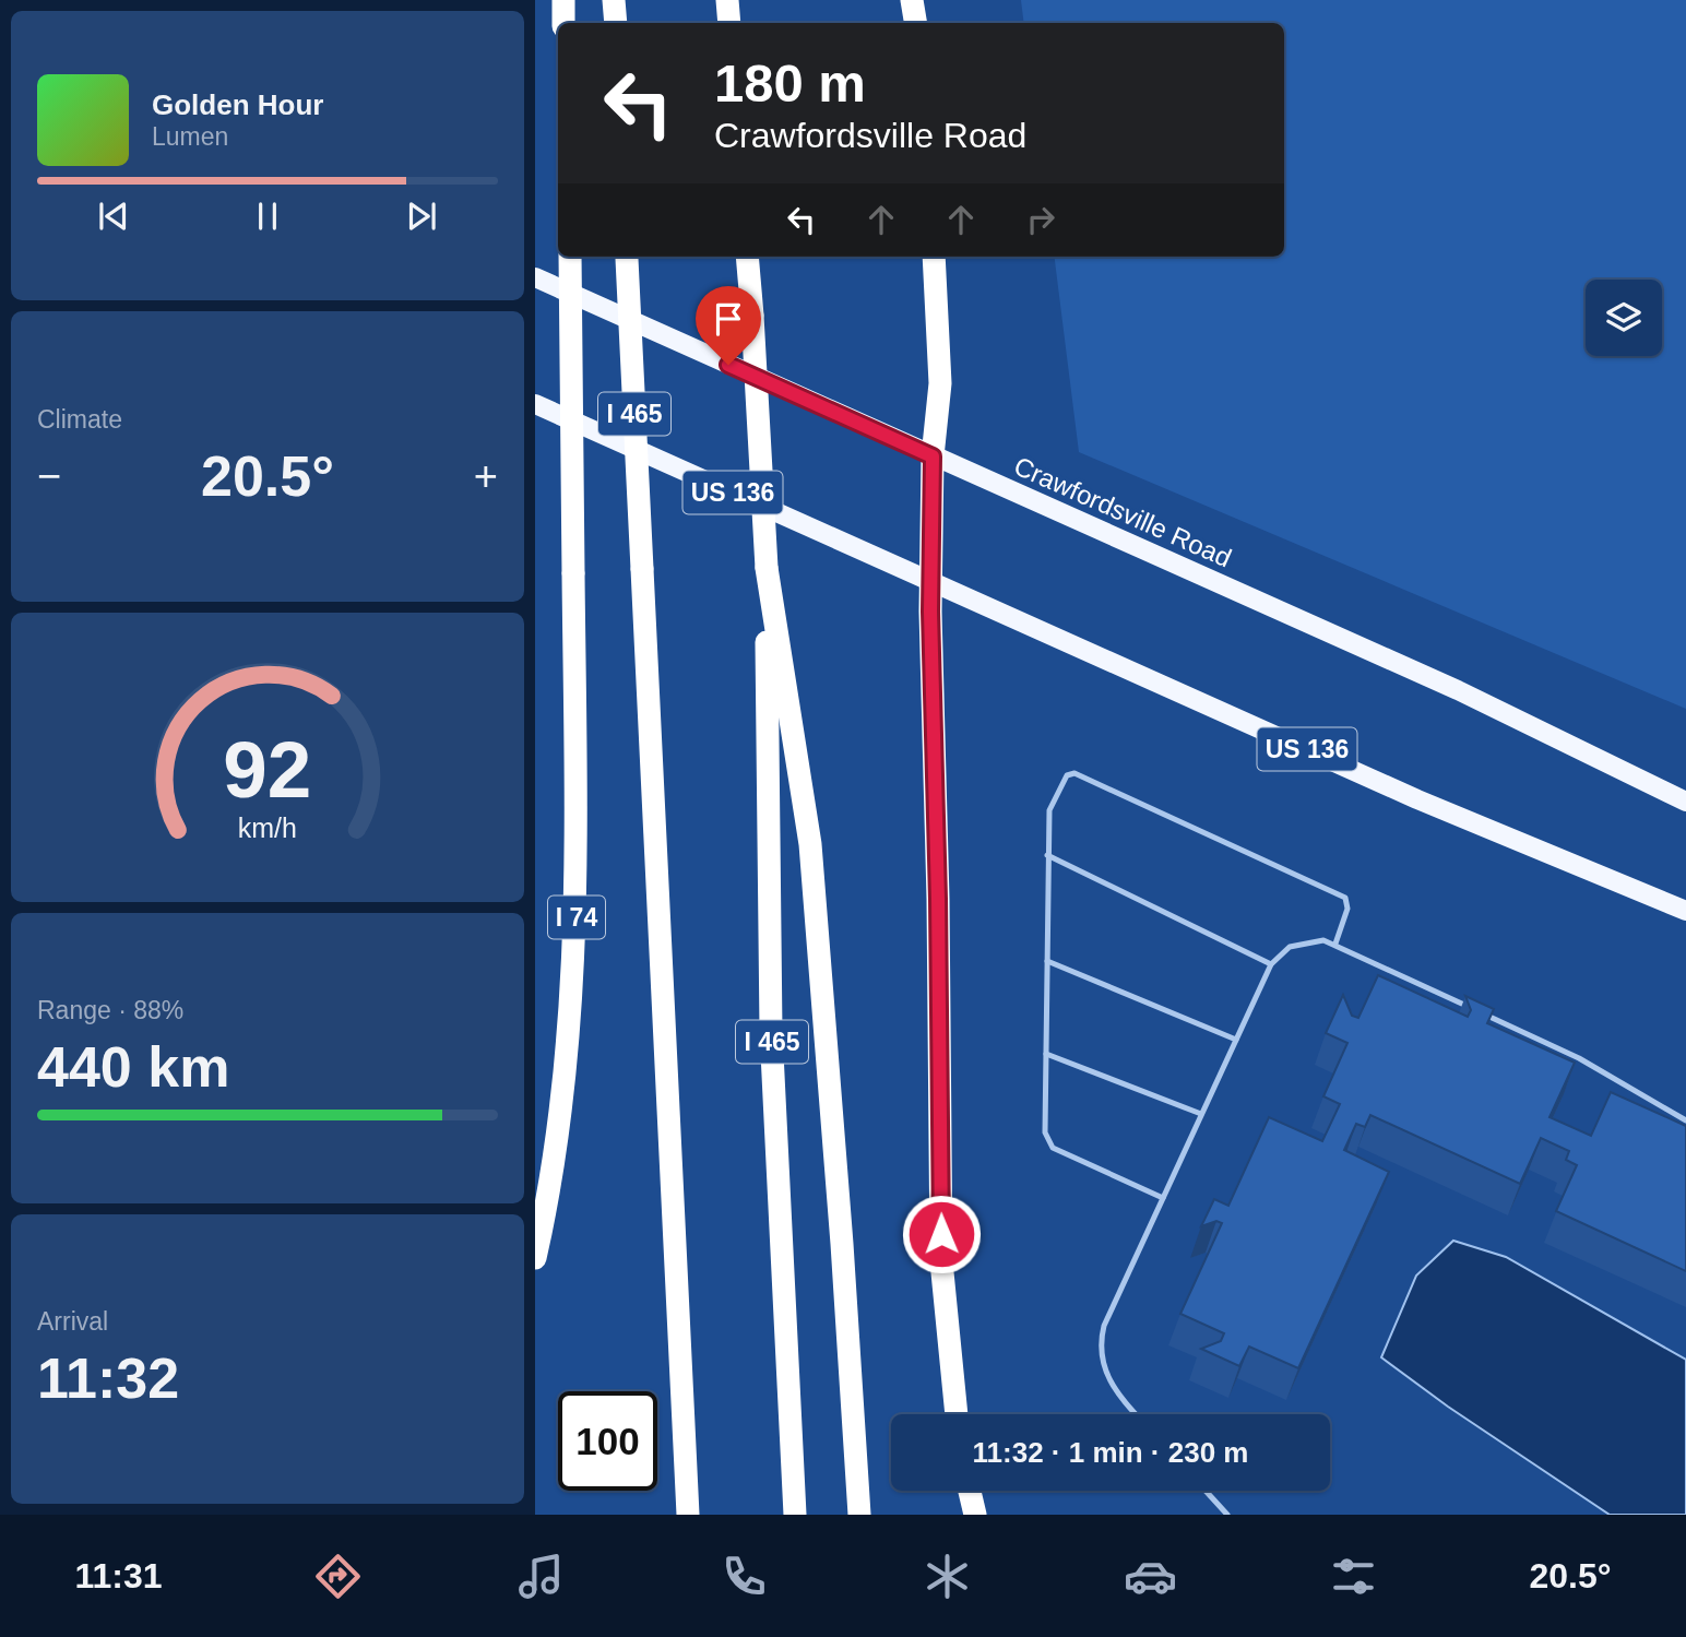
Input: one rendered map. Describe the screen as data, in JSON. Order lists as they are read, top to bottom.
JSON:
{
  "streets": {
    "highway": ["I 465", "I 74"],
    "main road": ["US 136", "Crawfordsville Road"]
  },
  "page": {
    "turn": ["180 m", "Crawfordsville Road"],
    "song": ["Golden Hour", "Lumen"],
    "tile": [
      "Climate",
      ["Range · 88%", "440 km"],
      ["Arrival", "11:32"]
    ],
    "heat": ["−", "20.5°", "+"],
    "limit": "100",
    "trip": "11:32 · 1 min · 230 m",
    "tabs": ["11:31", "20.5°"],
    "gauge": ["92", "km/h"]
  }
}
